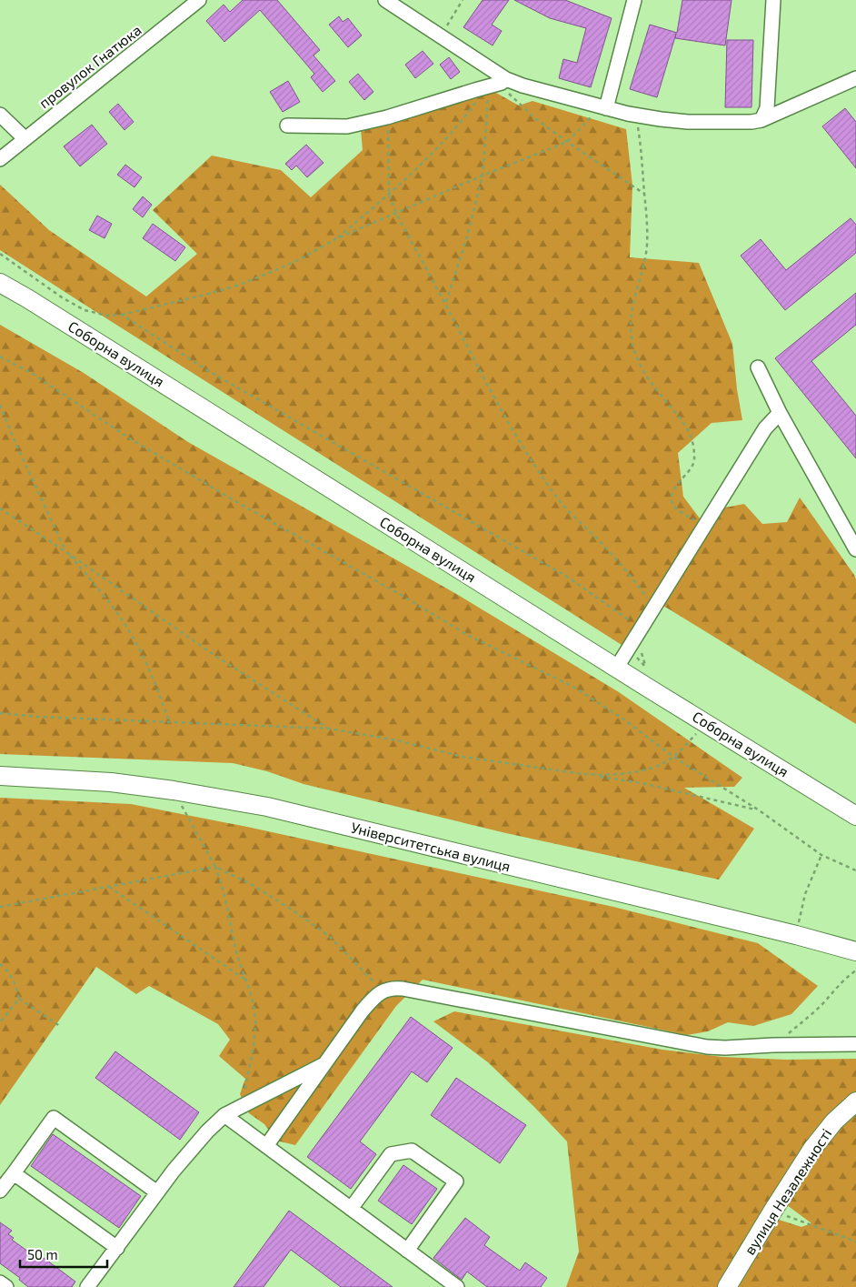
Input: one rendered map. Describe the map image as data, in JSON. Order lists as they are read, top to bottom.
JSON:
{
  "streets": {
    "main road": ["Соборна вулиця", "Університетська вулиця", "вулиця Незалежності"],
    "street": ["провулок Гнатюка"]
  },
  "scale_bar": "50 m"
}
